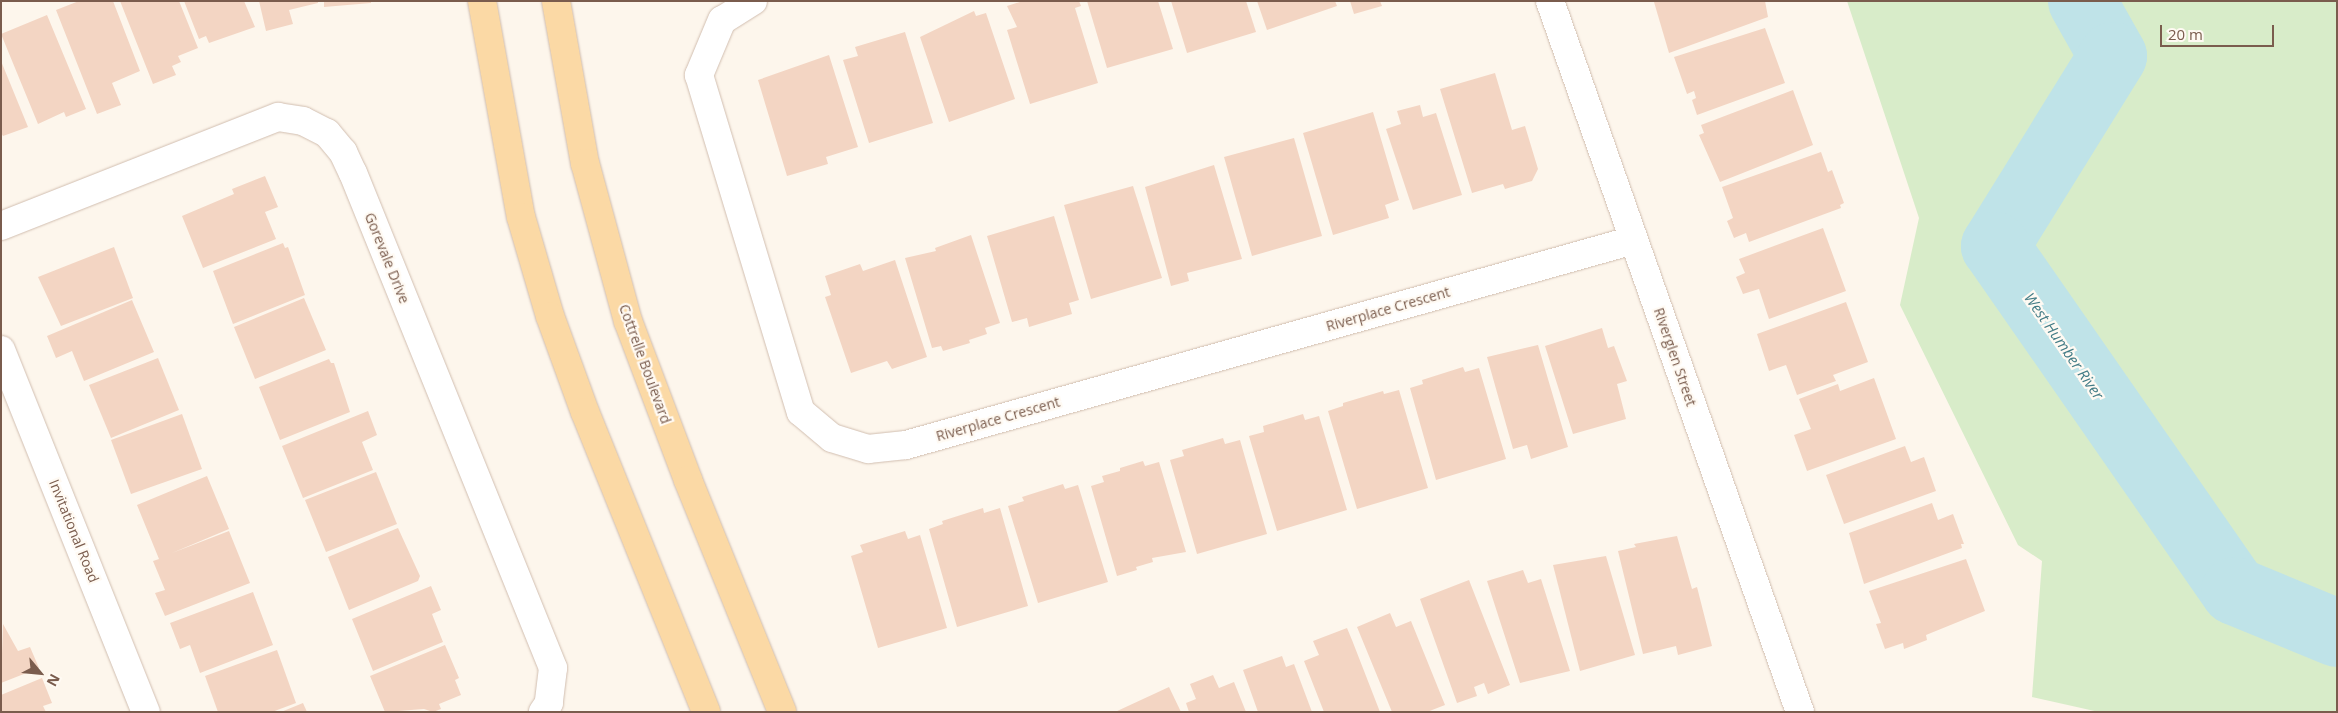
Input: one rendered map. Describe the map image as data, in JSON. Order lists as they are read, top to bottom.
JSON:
{
  "streets": {
    "main road": ["Cottrelle Boulevard"],
    "street": [
      "Gorevale Drive",
      "Riverplace Crescent",
      "Riverglen Street",
      "Invitational Road"
    ]
  },
  "crossings": [
    ["Riverplace Crescent", "Riverglen Street"]
  ],
  "water": ["West Humber River"],
  "scale_bar": "20 m",
  "north": "bottom right"
}
